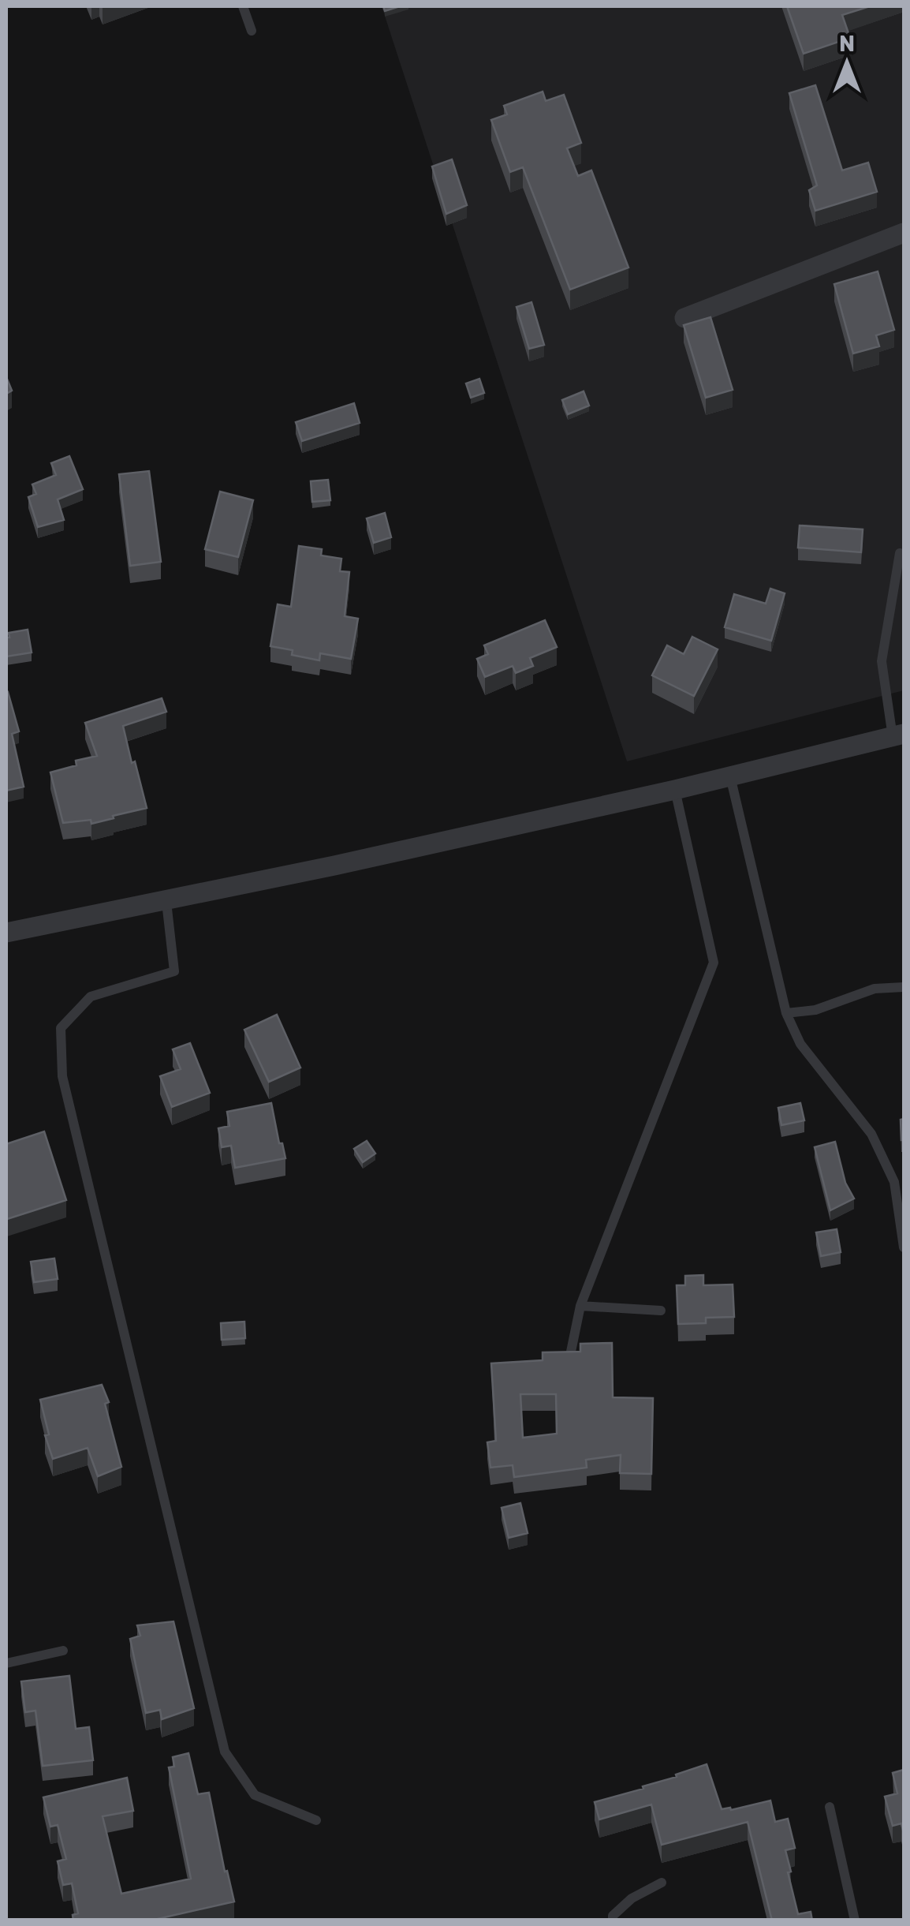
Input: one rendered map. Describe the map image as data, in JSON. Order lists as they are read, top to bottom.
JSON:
{
  "north": "top"
}
